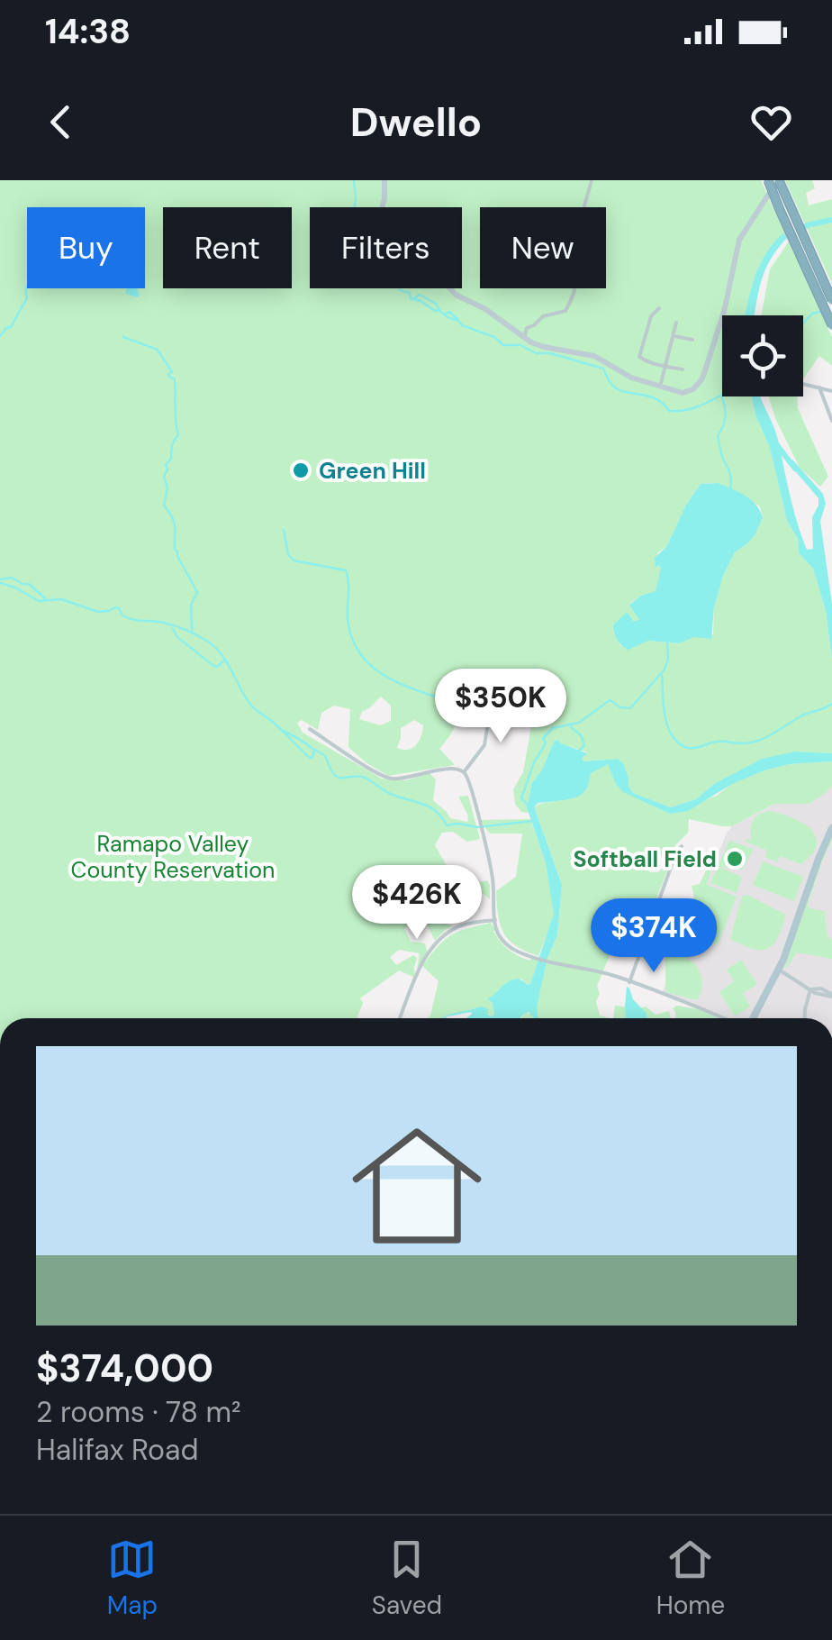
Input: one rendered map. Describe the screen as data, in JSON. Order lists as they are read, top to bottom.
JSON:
{
  "parks": ["Ramapo Valley County Reservation"],
  "places": ["Green Hill", "Softball Field"],
  "page": {
    "status": "14:38",
    "header": "Dwello",
    "chip": [
      "Buy",
      "Rent",
      "Filters",
      "New"
    ],
    "price": ["$350K", "$426K", "$374K"],
    "list": [
      {
        "name": "$374,000",
        "note": "2 rooms · 78 m² · Halifax Road"
      }
    ],
    "tabs": ["Map", "Saved", "Home"]
  }
}
